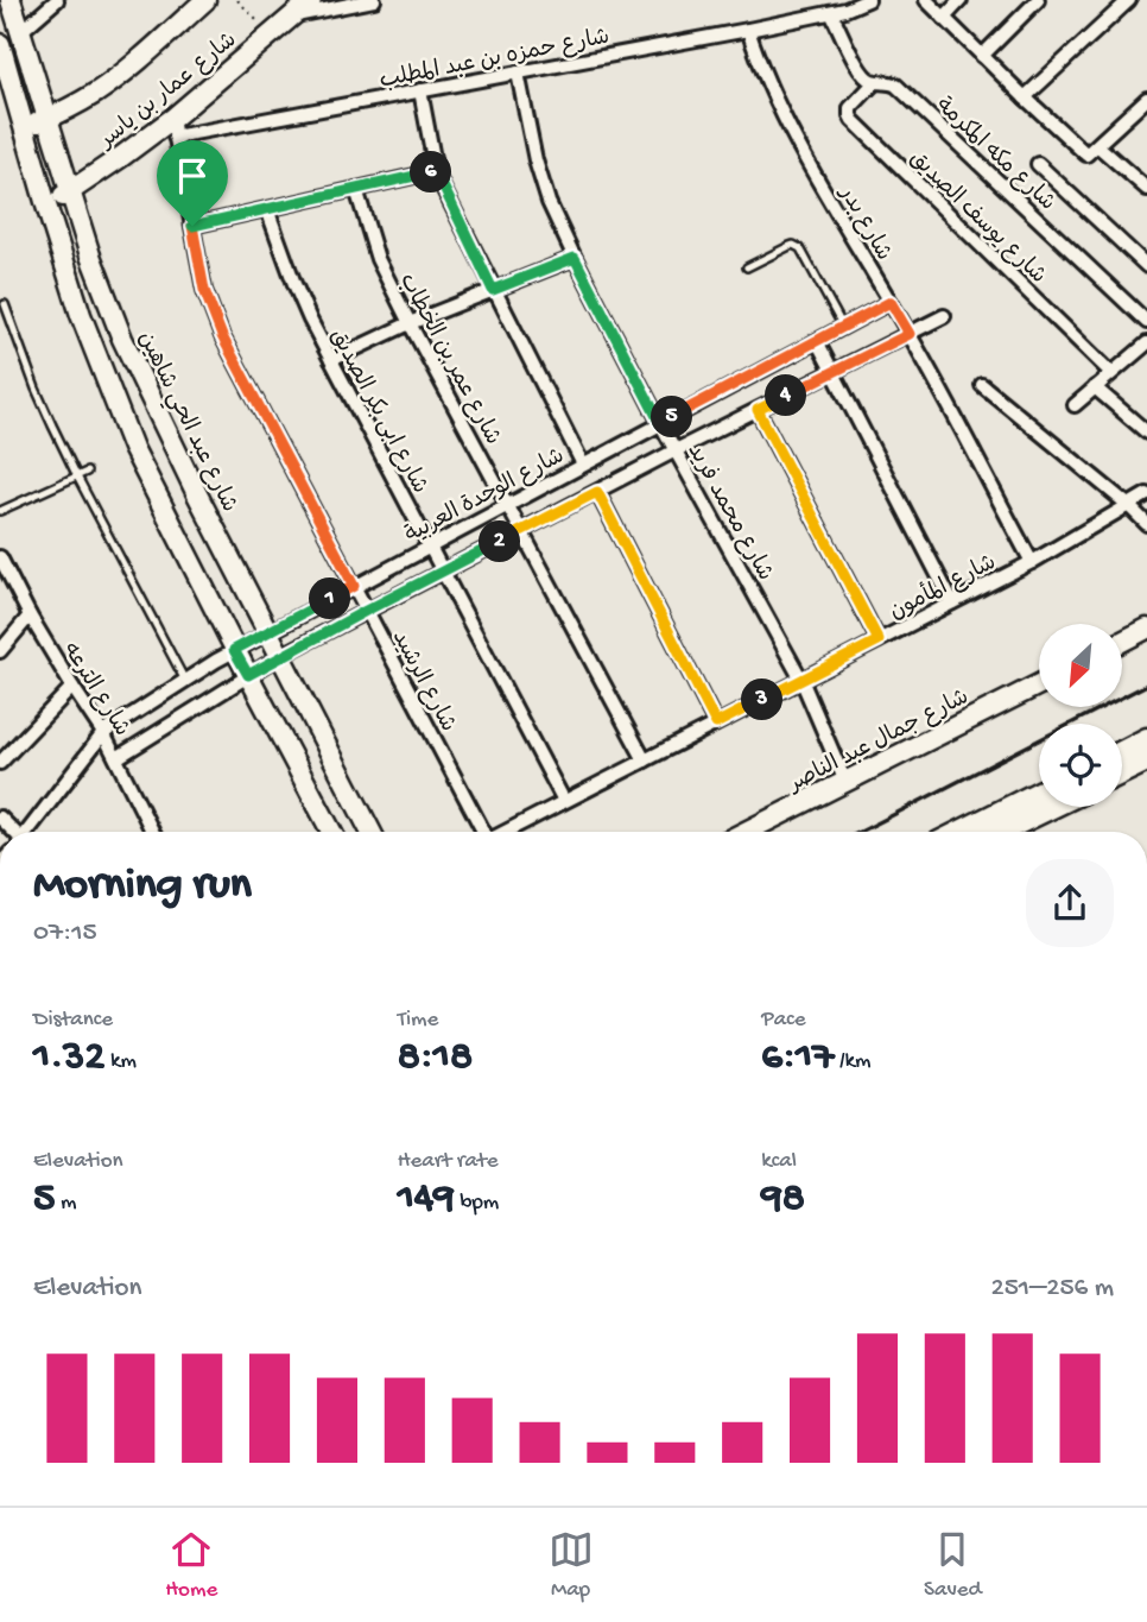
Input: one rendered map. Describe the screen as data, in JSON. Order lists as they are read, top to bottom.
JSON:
{
  "streets": {
    "main road": ["شارع عمار بن ياسر", "شارع عبد الحي شاهين", "شارع جمال عبد الناصر"],
    "street": [
      "شارع حمزه بن عبد المطلب",
      "شارع مكه المكرمة",
      "شارع يوسف الصديق",
      "شارع بدر",
      "شارع عمر بن الخطاب",
      "شارع ابى بكر الصديق",
      "شارع الوحدة العربية",
      "شارع محمد فريد",
      "شارع المأمون",
      "شارع الرشيد",
      "شارع الترعه"
    ]
  },
  "crossings": [
    ["شارع حمزه بن عبد المطلب", "شارع عمار بن ياسر"],
    ["شارع حمزه بن عبد المطلب", "شارع مكه المكرمة"],
    ["شارع حمزه بن عبد المطلب", "شارع بدر"],
    ["شارع حمزه بن عبد المطلب", "شارع محمد فريد"],
    ["شارع حمزه بن عبد المطلب", "شارع الرشيد"],
    ["شارع عمار بن ياسر", "شارع عبد الحي شاهين"],
    ["شارع عمار بن ياسر", "شارع الرشيد"],
    ["شارع مكه المكرمة", "شارع يوسف الصديق"],
    ["شارع بدر", "شارع الوحدة العربية"],
    ["شارع بدر", "شارع المأمون"],
    ["شارع عمر بن الخطاب", "شارع الوحدة العربية"],
    ["شارع عمر بن الخطاب", "شارع المأمون"],
    ["شارع ابى بكر الصديق", "شارع الوحدة العربية"],
    ["شارع ابى بكر الصديق", "شارع المأمون"],
    ["شارع عبد الحي شاهين", "شارع الوحدة العربية"],
    ["شارع الوحدة العربية", "شارع محمد فريد"],
    ["شارع الوحدة العربية", "شارع الرشيد"],
    ["شارع الوحدة العربية", "شارع الترعه"],
    ["شارع محمد فريد", "شارع المأمون"],
    ["شارع محمد فريد", "شارع جمال عبد الناصر"]
  ],
  "north": "bottom left",
  "page": {
    "pins": [
      "6",
      "4",
      "5",
      "2",
      "1",
      "3"
    ],
    "heading": ["Morning run", "07:15"],
    "stats": [
      ["Distance", "1.32 km"],
      ["Time", "8:18"],
      ["Pace", "6:17 /km"],
      ["Elevation", "5 m"],
      ["Heart rate", "149 bpm"],
      ["kcal", "98"]
    ],
    "chart": ["Elevation", "251–256 m"],
    "tabs": ["Home", "Map", "Saved"]
  }
}
